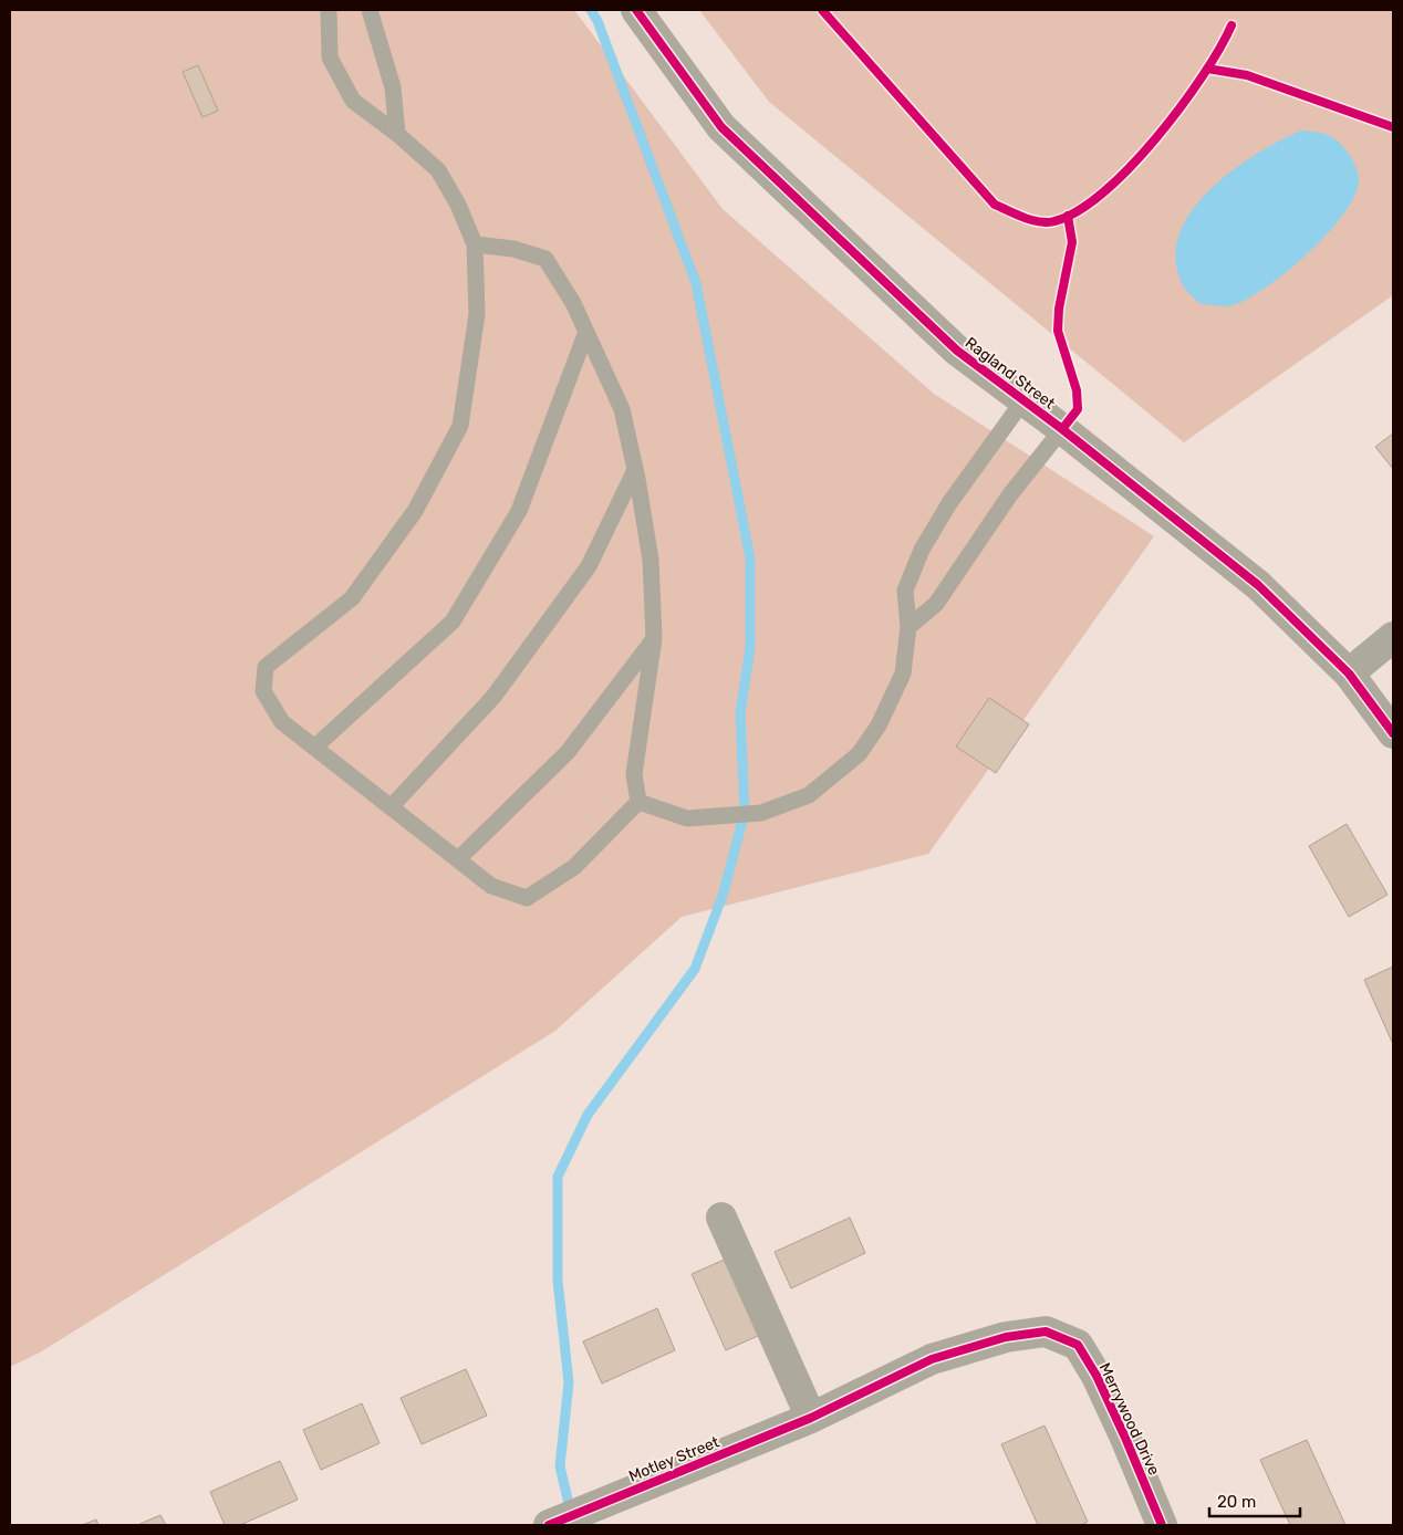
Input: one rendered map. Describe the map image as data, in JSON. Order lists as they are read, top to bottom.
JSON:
{
  "streets": {
    "street": ["Ragland Street", "Merrywood Drive", "Motley Street"]
  },
  "crossings": [
    ["Merrywood Drive", "Motley Street"]
  ],
  "scale_bar": "20 m"
}
